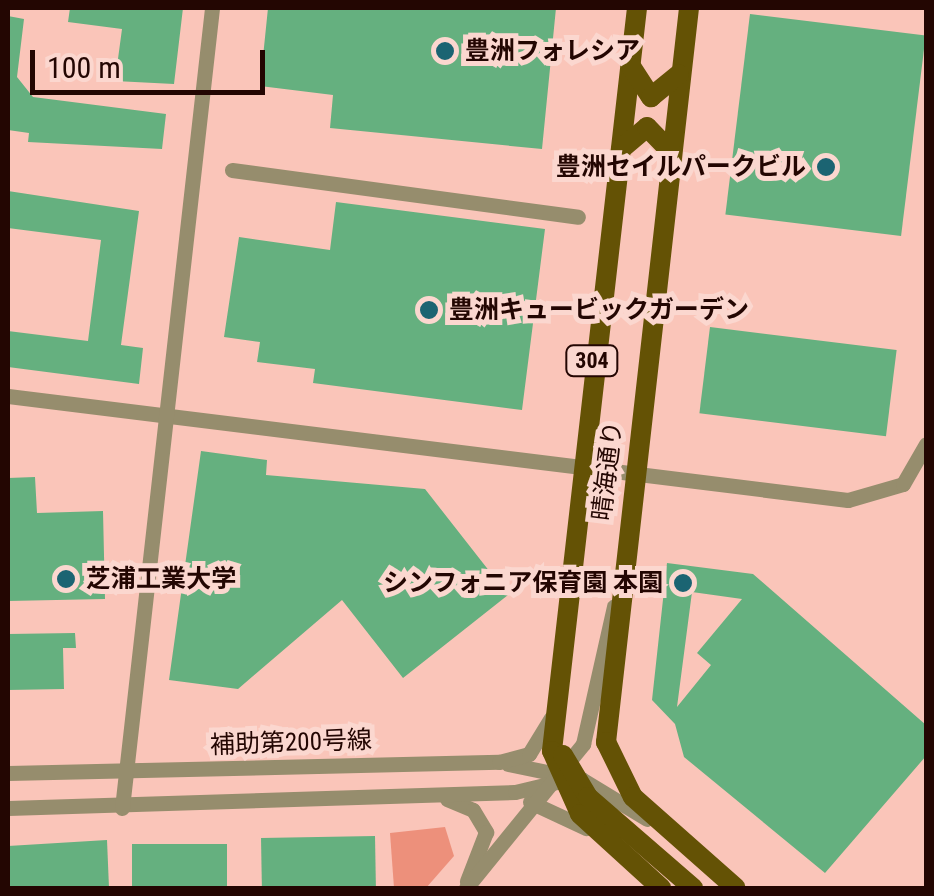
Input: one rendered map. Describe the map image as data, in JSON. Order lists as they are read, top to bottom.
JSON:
{
  "streets": {
    "main road": ["304", "晴海通り"],
    "street": ["補助第200号線"]
  },
  "crossings": [
    ["晴海通り", "補助第200号線"]
  ],
  "places": [
    "豊洲フォレシア",
    "豊洲セイルパークビル",
    "豊洲キュービックガーデン",
    "芝浦工業大学",
    "シンフォニア保育園 本園"
  ],
  "scale_bar": "100 m"
}
